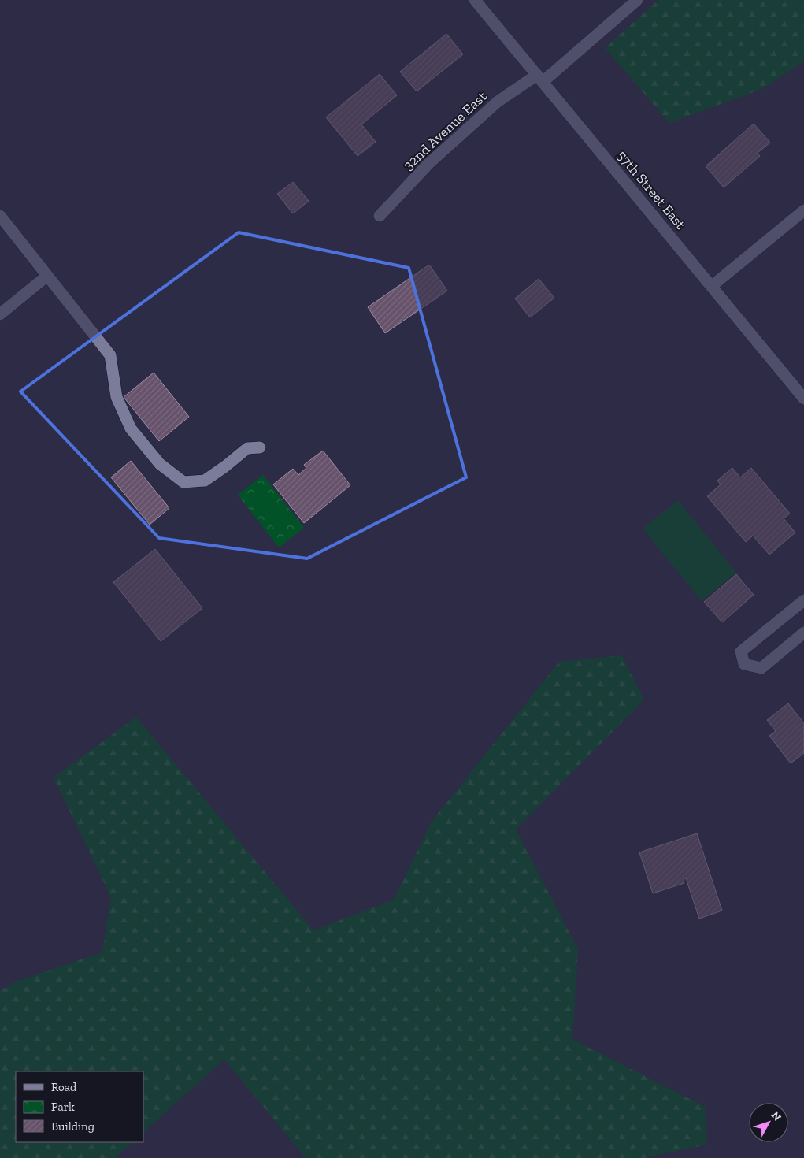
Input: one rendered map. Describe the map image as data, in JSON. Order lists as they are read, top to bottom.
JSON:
{
  "streets": {
    "street": ["32nd Avenue East", "57th Street East"]
  },
  "crossings": [
    ["32nd Avenue East", "57th Street East"]
  ],
  "legend": ["Road", "Park", "Building"],
  "north": "top right"
}
